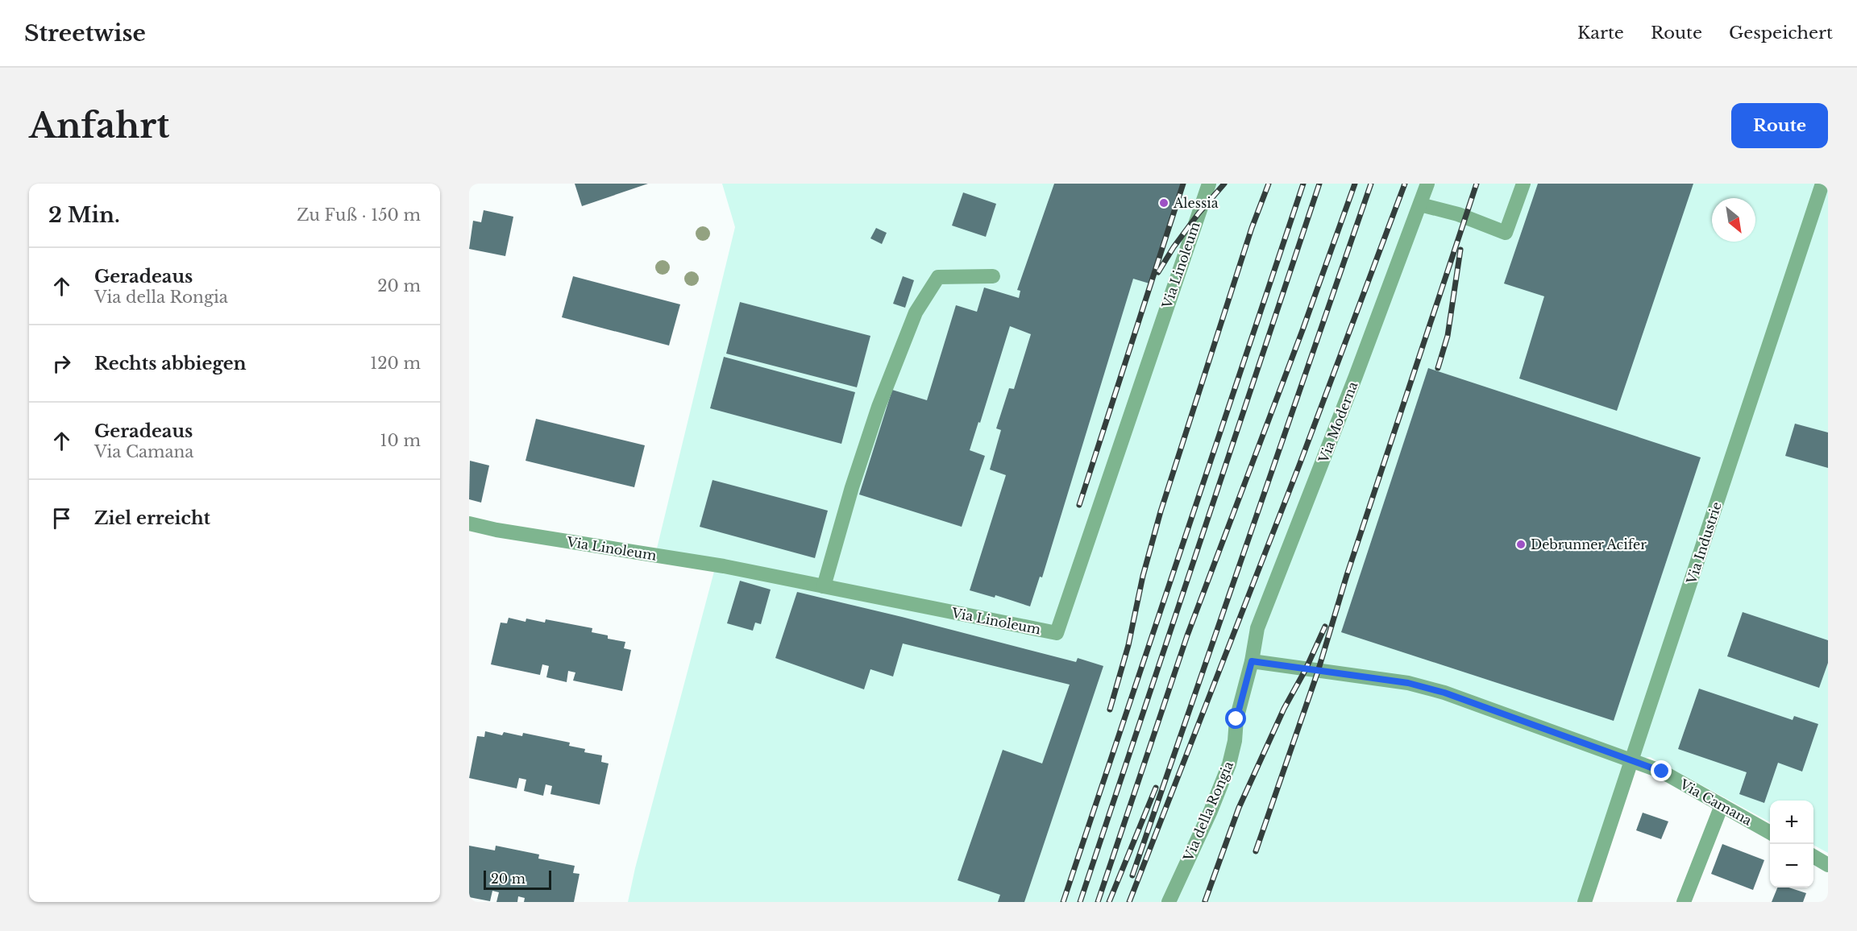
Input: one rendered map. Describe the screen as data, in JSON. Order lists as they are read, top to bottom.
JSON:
{
  "streets": {
    "street": [
      "Via Linoleum",
      "Via Moderna",
      "Via Industrie",
      "Via Camana",
      "Via della Rongia"
    ]
  },
  "crossings": [
    ["Via Moderna", "Via Camana"],
    ["Via Moderna", "Via della Rongia"],
    ["Via Industrie", "Via Camana"],
    ["Via Camana", "Via della Rongia"]
  ],
  "places": ["Alessia", "Debrunner Acifer"],
  "scale_bar": "20 m",
  "north": "bottom right",
  "page": {
    "header": "Streetwise",
    "nav": ["Karte", "Route", "Gespeichert"],
    "buttons": "Route",
    "title": "Anfahrt",
    "heading": ["2 Min.", "Zu Fuß · 150 m"],
    "list": [
      ["Geradeaus", "Via della Rongia", "20 m"],
      ["Rechts abbiegen", "120 m"],
      ["Geradeaus", "Via Camana", "10 m"],
      "Ziel erreicht"
    ],
    "map_buttons": ["+", "−"],
    "scale": "20 m"
  }
}
